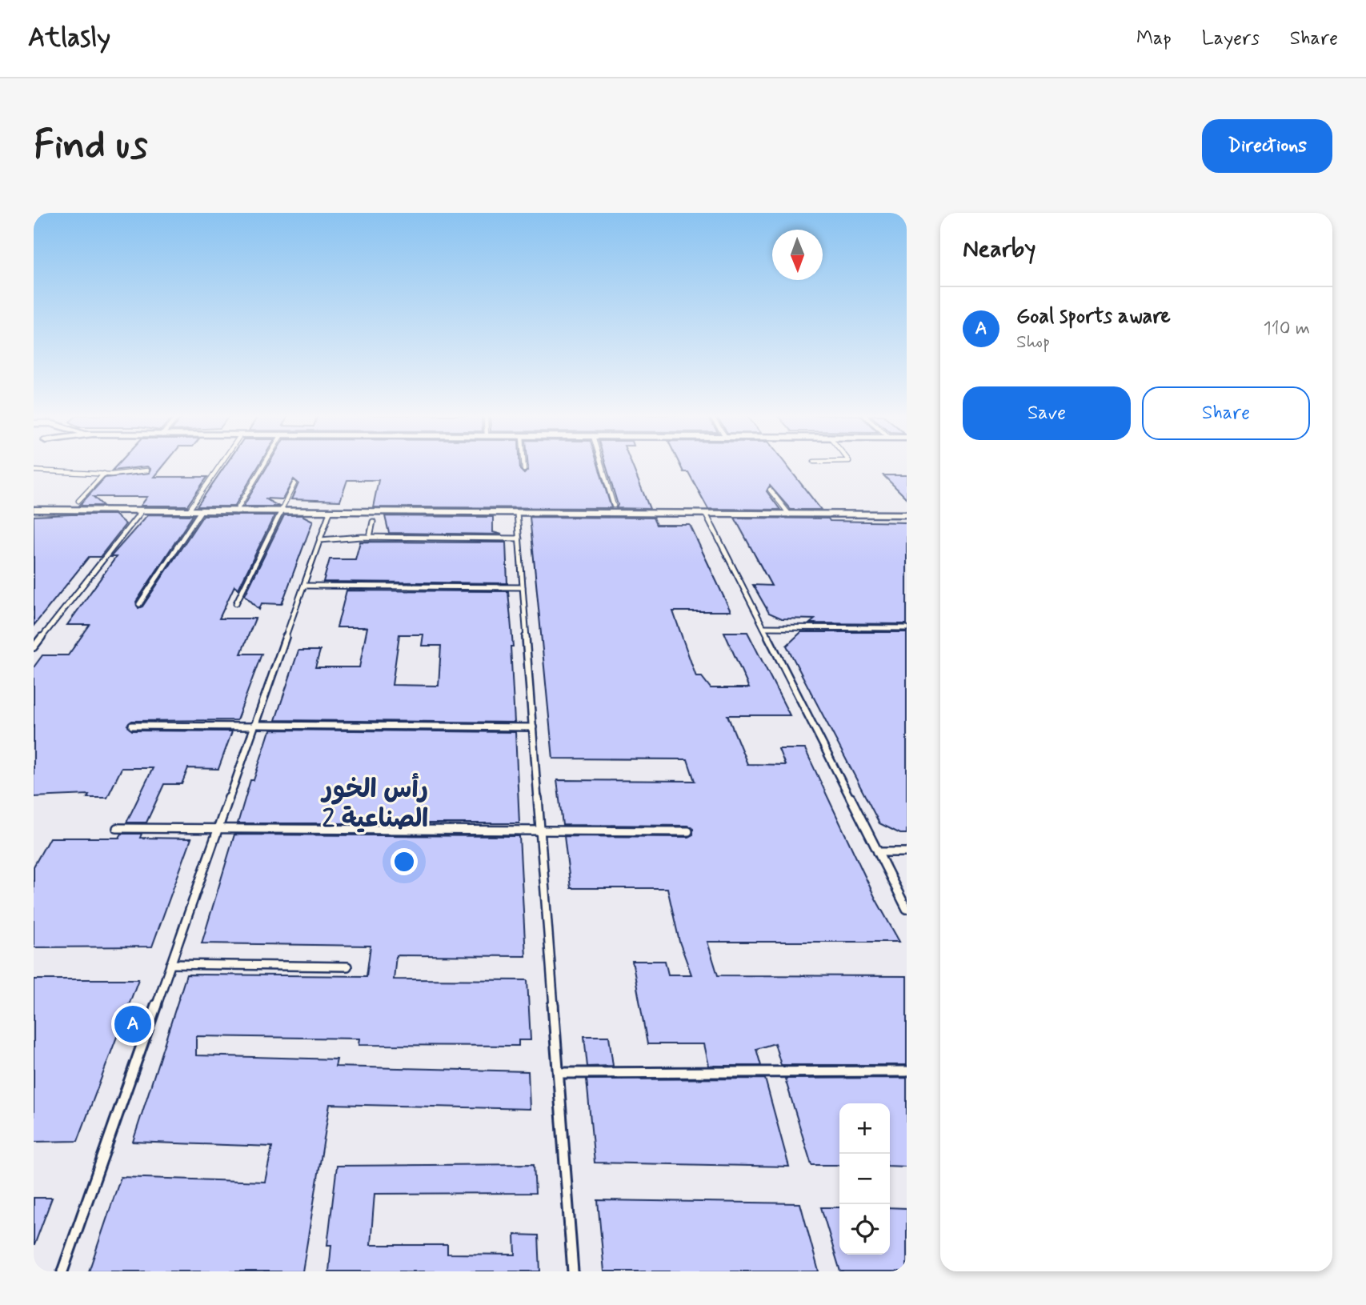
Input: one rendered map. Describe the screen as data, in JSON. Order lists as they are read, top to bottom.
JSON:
{
  "districts": ["رأس الخور الصناعية 2"],
  "north": "bottom",
  "page": {
    "header": "Atlasly",
    "nav": ["Map", "Layers", "Share"],
    "buttons": [
      "Directions",
      ["Save", "Share"]
    ],
    "title": "Find us",
    "heading": "Nearby",
    "list": [
      {
        "mark": "A",
        "name": "Goal sports aware",
        "note": "Shop",
        "value": "110 m"
      }
    ],
    "pins": "A",
    "map_buttons": ["+", "−"]
  }
}
